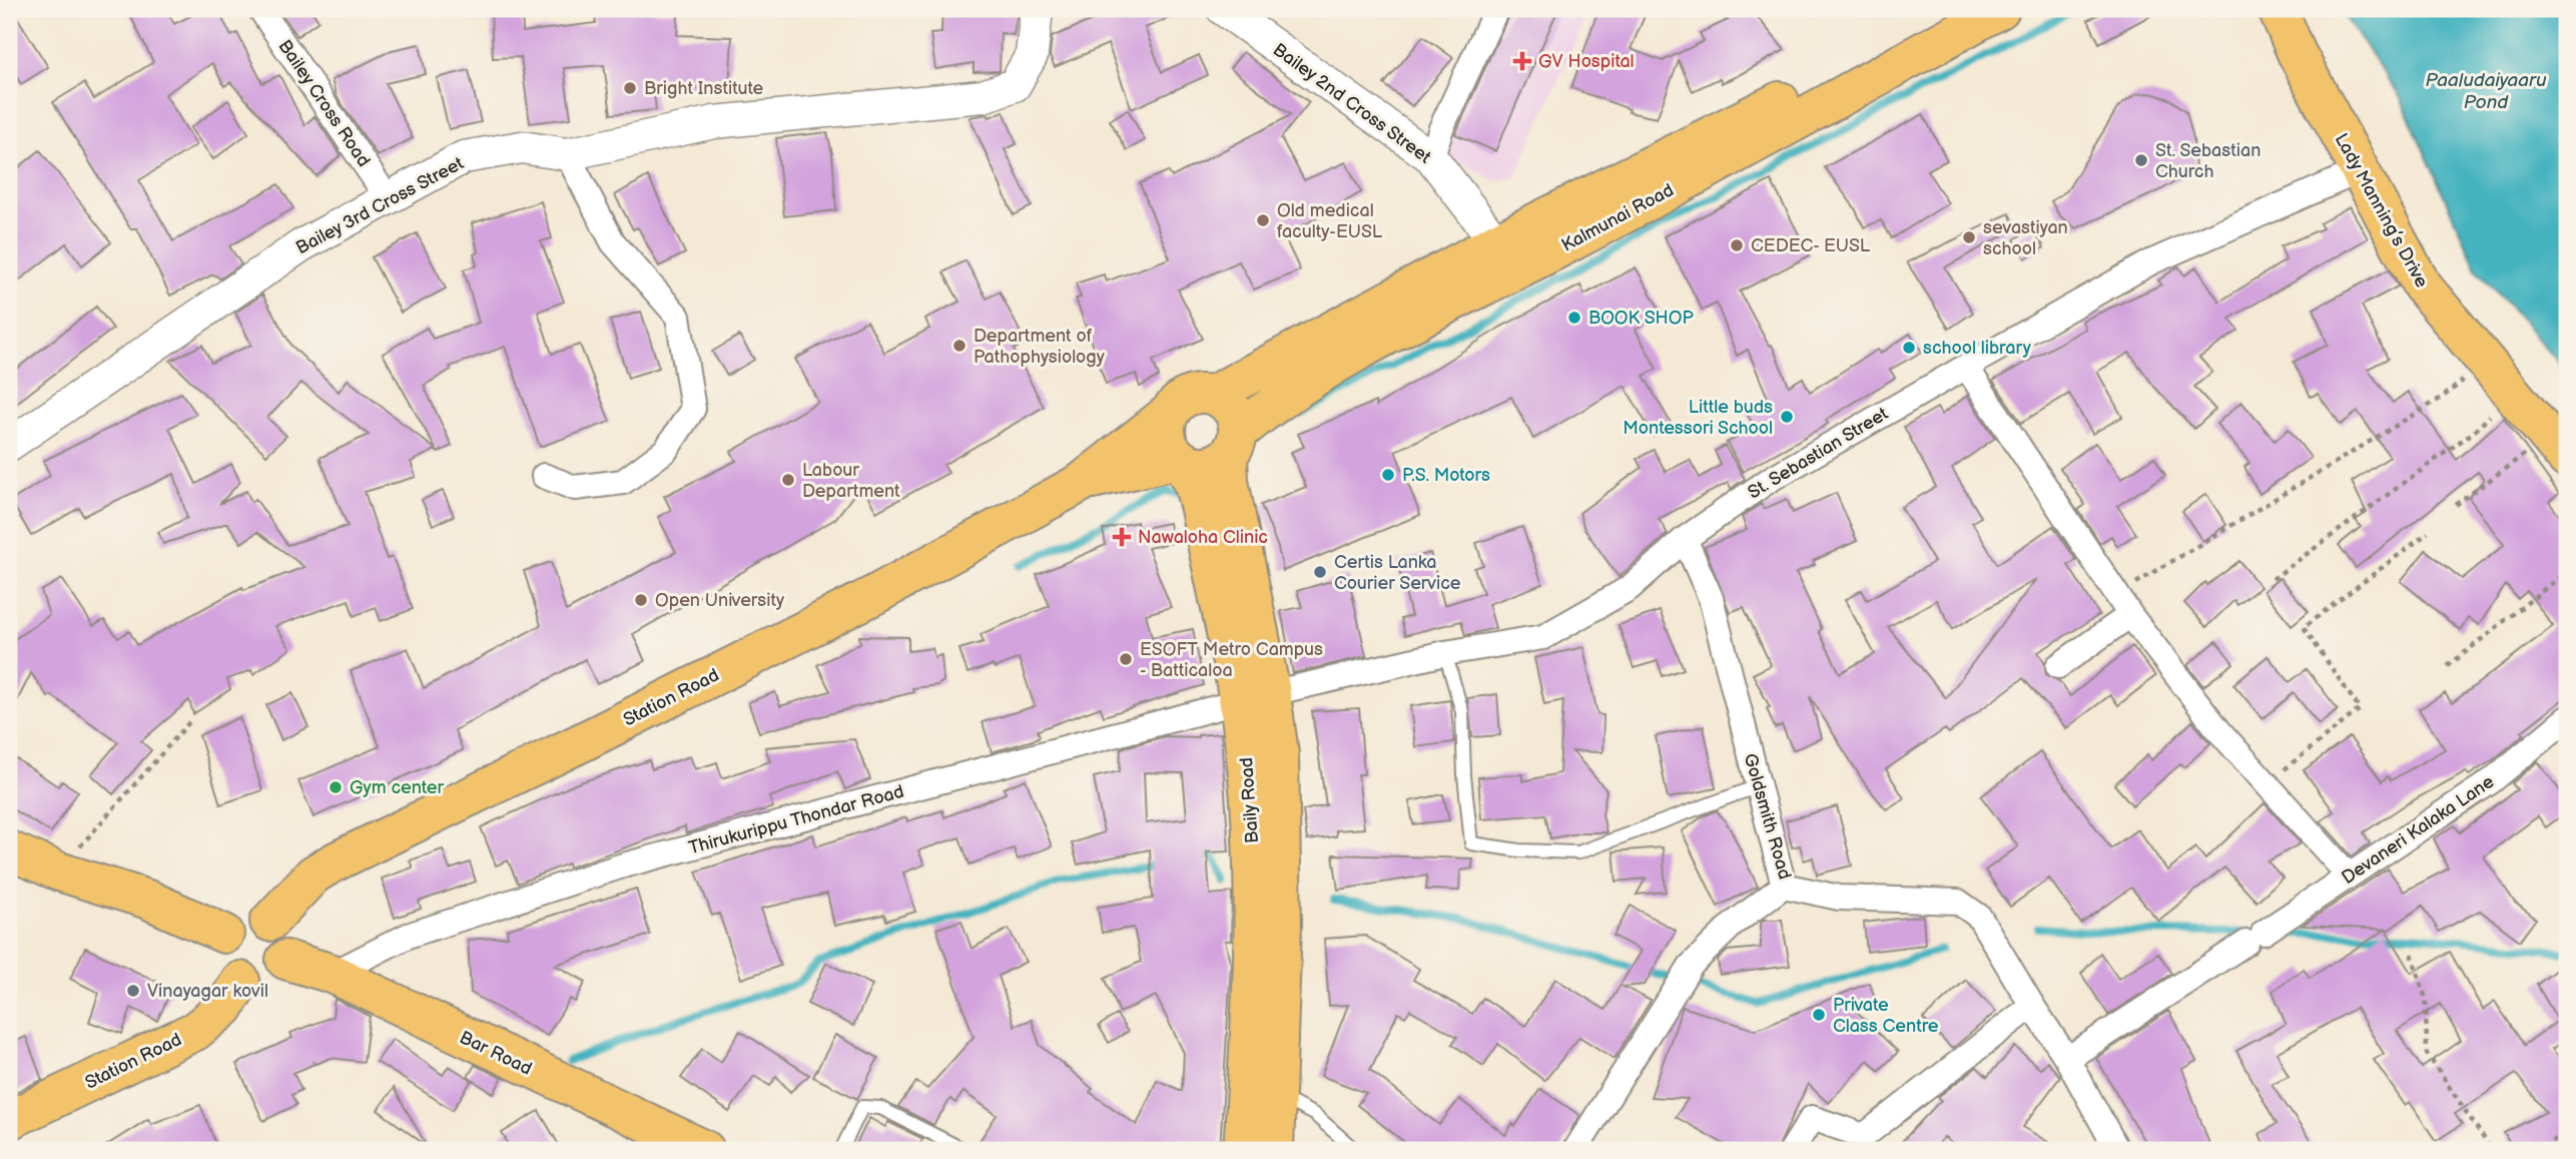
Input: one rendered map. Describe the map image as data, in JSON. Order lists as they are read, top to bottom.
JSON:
{
  "streets": {
    "main road": [
      "Lady Manning’s Drive",
      "Kalmunai Road",
      "Station Road",
      "Baily Road",
      "Bar Road"
    ],
    "street": [
      "Bailey Cross Road",
      "Bailey 2nd Cross Street",
      "Bailey 3rd Cross Street",
      "St. Sebastian Street",
      "Goldsmith Road",
      "Thirukurippu Thondar Road",
      "Devaneri Kalaka Lane"
    ]
  },
  "crossings": [
    ["Bailey Cross Road", "Bailey 3rd Cross Street"],
    ["Bailey 2nd Cross Street", "Kalmunai Road"],
    ["Lady Manning’s Drive", "St. Sebastian Street"],
    ["Kalmunai Road", "Station Road"],
    ["Kalmunai Road", "Baily Road"],
    ["St. Sebastian Street", "Baily Road"],
    ["St. Sebastian Street", "Goldsmith Road"],
    ["St. Sebastian Street", "Thirukurippu Thondar Road"],
    ["Station Road", "Baily Road"],
    ["Station Road", "Bar Road"],
    ["Baily Road", "Thirukurippu Thondar Road"],
    ["Goldsmith Road", "Devaneri Kalaka Lane"],
    ["Thirukurippu Thondar Road", "Bar Road"]
  ],
  "water": ["Paaludaiyaaru Pond"],
  "places": {
    "health": ["GV Hospital", "Nawaloha Clinic"],
    "other": [
      "Bright Institute",
      "St. Sebastian Church",
      "Old medical faculty-EUSL",
      "sevastiyan school",
      "CEDEC- EUSL",
      "BOOK SHOP",
      "Department of Pathophysiology",
      "school library",
      "Little buds Montessori School",
      "P.S. Motors",
      "Labour Department",
      "Certis Lanka Courier Service",
      "Open University",
      "ESOFT Metro Campus - Batticaloa",
      "Gym center",
      "Vinayagar kovil",
      "Private Class Centre"
    ]
  }
}
